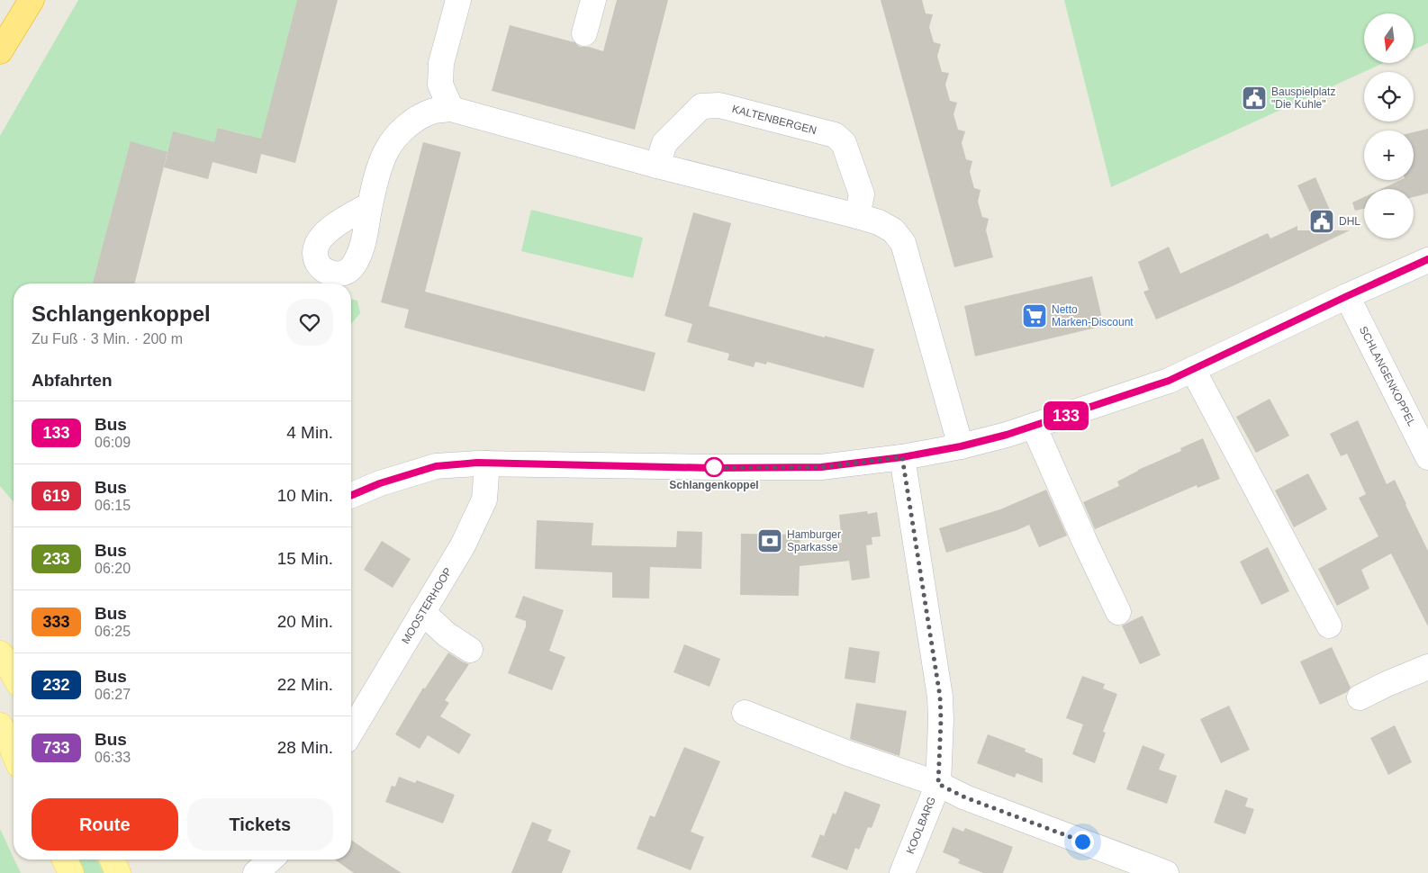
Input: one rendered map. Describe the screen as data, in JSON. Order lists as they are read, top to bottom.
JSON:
{
  "streets": {
    "street": [
      "KALTENBERGEN",
      "SCHLANGENKOPPEL",
      "MOOSTERHOOP",
      "KOOLBARG"
    ]
  },
  "places": {
    "public building": ["Bauspielplatz \"Die Kuhle\"", "DHL"],
    "supermarket": ["Netto Marken-Discount"],
    "other": ["Schlangenkoppel"],
    "bank": ["Hamburger Sparkasse"]
  },
  "lines": ["bus line 133"],
  "north": "bottom",
  "page": {
    "on_map": "133",
    "map_buttons": ["+", "−"],
    "heading": [
      ["Schlangenkoppel", "Zu Fuß · 3 Min. · 200 m"],
      "Abfahrten"
    ],
    "list": [
      {
        "mark": "133",
        "name": "Bus",
        "note": "06:09",
        "value": "4 Min."
      },
      {
        "mark": "619",
        "name": "Bus",
        "note": "06:15",
        "value": "10 Min."
      },
      {
        "mark": "233",
        "name": "Bus",
        "note": "06:20",
        "value": "15 Min."
      },
      {
        "mark": "333",
        "name": "Bus",
        "note": "06:25",
        "value": "20 Min."
      },
      {
        "mark": "232",
        "name": "Bus",
        "note": "06:27",
        "value": "22 Min."
      },
      {
        "mark": "733",
        "name": "Bus",
        "note": "06:33",
        "value": "28 Min."
      }
    ],
    "buttons": ["Route", "Tickets"]
  }
}
